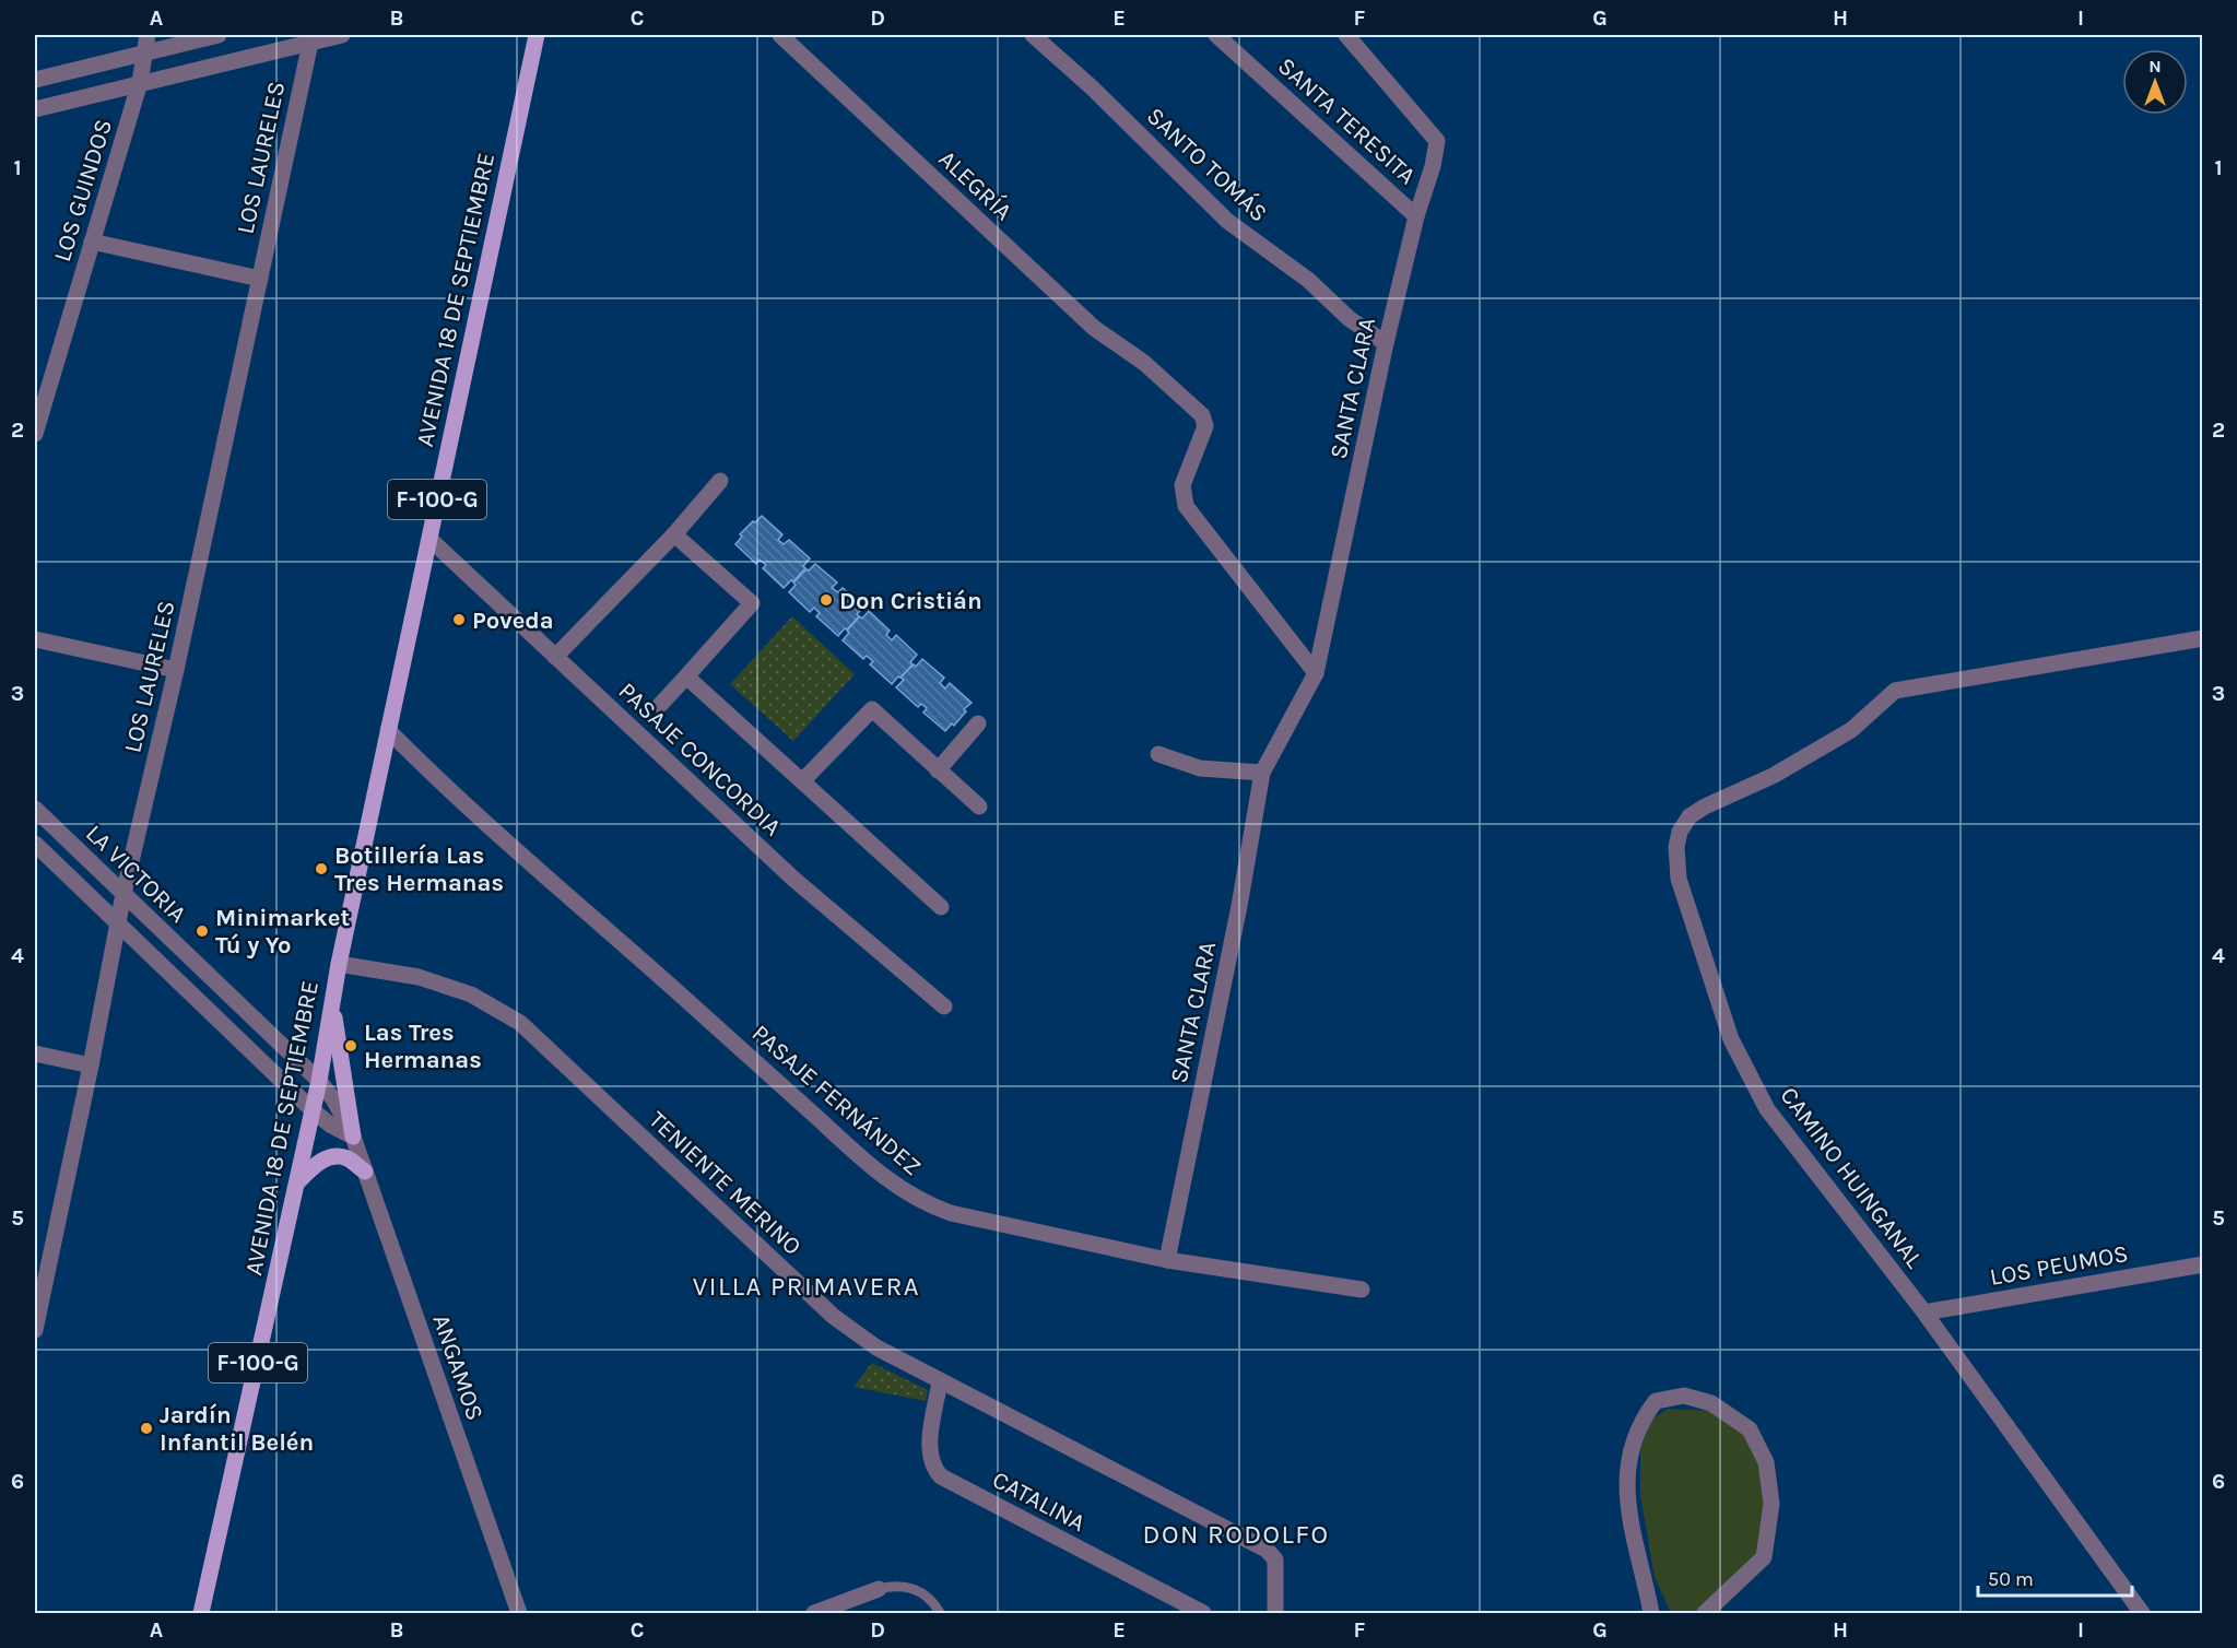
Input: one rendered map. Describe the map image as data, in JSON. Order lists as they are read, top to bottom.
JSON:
{
  "streets": {
    "main road": ["AVENIDA 18 DE SEPTIEMBRE", "F-100-G"],
    "street": [
      "SANTA TERESITA",
      "LOS LAURELES",
      "SANTO TOMÁS",
      "ALEGRÍA",
      "LOS GUINDOS",
      "SANTA CLARA",
      "PASAJE CONCORDIA",
      "LA VICTORIA",
      "PASAJE FERNÁNDEZ",
      "CAMINO HUINGANAL",
      "TENIENTE MERINO",
      "LOS PEUMOS",
      "ANGAMOS",
      "CATALINA"
    ]
  },
  "crossings": [
    ["SANTA TERESITA", "SANTA CLARA"],
    ["LOS LAURELES", "LA VICTORIA"],
    ["SANTO TOMÁS", "SANTA CLARA"],
    ["ALEGRÍA", "SANTA CLARA"],
    ["AVENIDA 18 DE SEPTIEMBRE", "PASAJE CONCORDIA"],
    ["AVENIDA 18 DE SEPTIEMBRE", "LA VICTORIA"],
    ["AVENIDA 18 DE SEPTIEMBRE", "PASAJE FERNÁNDEZ"],
    ["AVENIDA 18 DE SEPTIEMBRE", "TENIENTE MERINO"],
    ["AVENIDA 18 DE SEPTIEMBRE", "ANGAMOS"],
    ["SANTA CLARA", "PASAJE FERNÁNDEZ"],
    ["LA VICTORIA", "ANGAMOS"],
    ["CAMINO HUINGANAL", "LOS PEUMOS"],
    ["TENIENTE MERINO", "CATALINA"]
  ],
  "districts": ["VILLA PRIMAVERA", "DON RODOLFO"],
  "places": [
    "Don Cristián",
    "Poveda",
    "Botillería Las Tres Hermanas",
    "Minimarket Tú y Yo",
    "Las Tres Hermanas",
    "Jardín Infantil Belén"
  ],
  "scale_bar": "50 m",
  "north": "top",
  "grid": {
    "columns": [
      "A",
      "B",
      "C",
      "D",
      "E",
      "F",
      "G",
      "H",
      "I"
    ],
    "rows": [
      "1",
      "2",
      "3",
      "4",
      "5",
      "6"
    ]
  }
}
